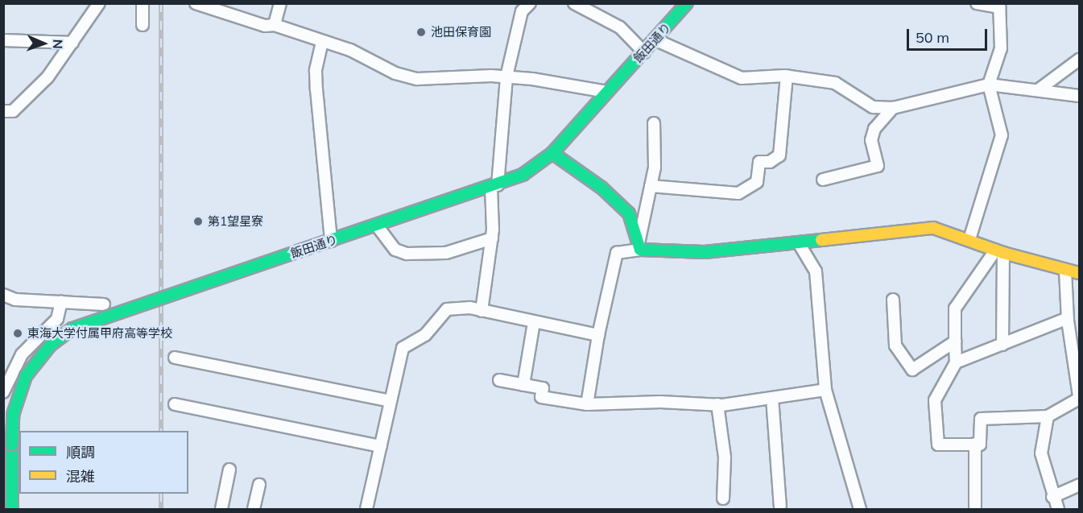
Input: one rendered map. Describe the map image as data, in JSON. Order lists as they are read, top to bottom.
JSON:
{
  "streets": {
    "main road": ["飯田通り"]
  },
  "places": ["池田保育園", "第1望星寮", "東海大学付属甲府高等学校"],
  "legend": ["順調", "混雑"],
  "scale_bar": "50 m",
  "north": "right"
}
